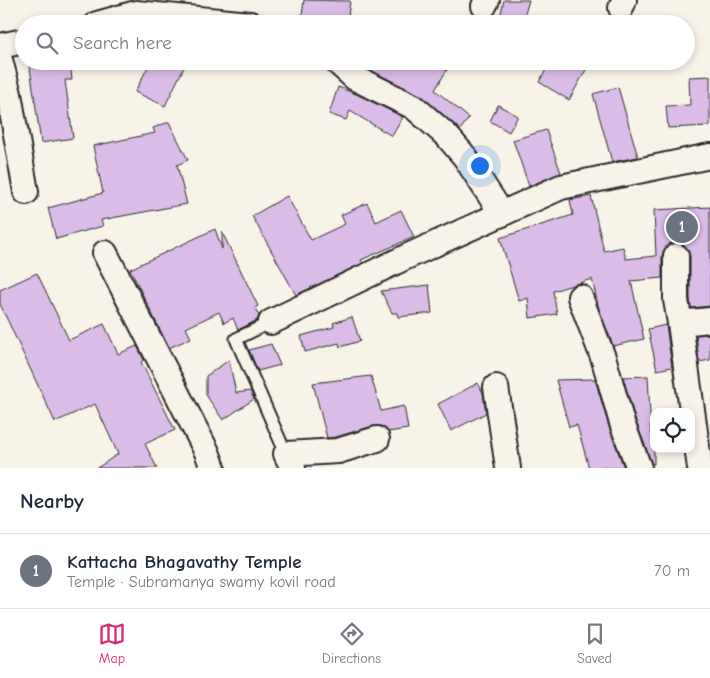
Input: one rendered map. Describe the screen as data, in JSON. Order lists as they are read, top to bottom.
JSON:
{
  "page": {
    "search": "Search here",
    "pins": "1",
    "heading": "Nearby",
    "list": [
      {
        "mark": "1",
        "name": "Kattacha Bhagavathy Temple",
        "note": "Temple · Subramanya swamy kovil road",
        "value": "70 m"
      }
    ],
    "nav": ["Map", "Directions", "Saved"]
  }
}
